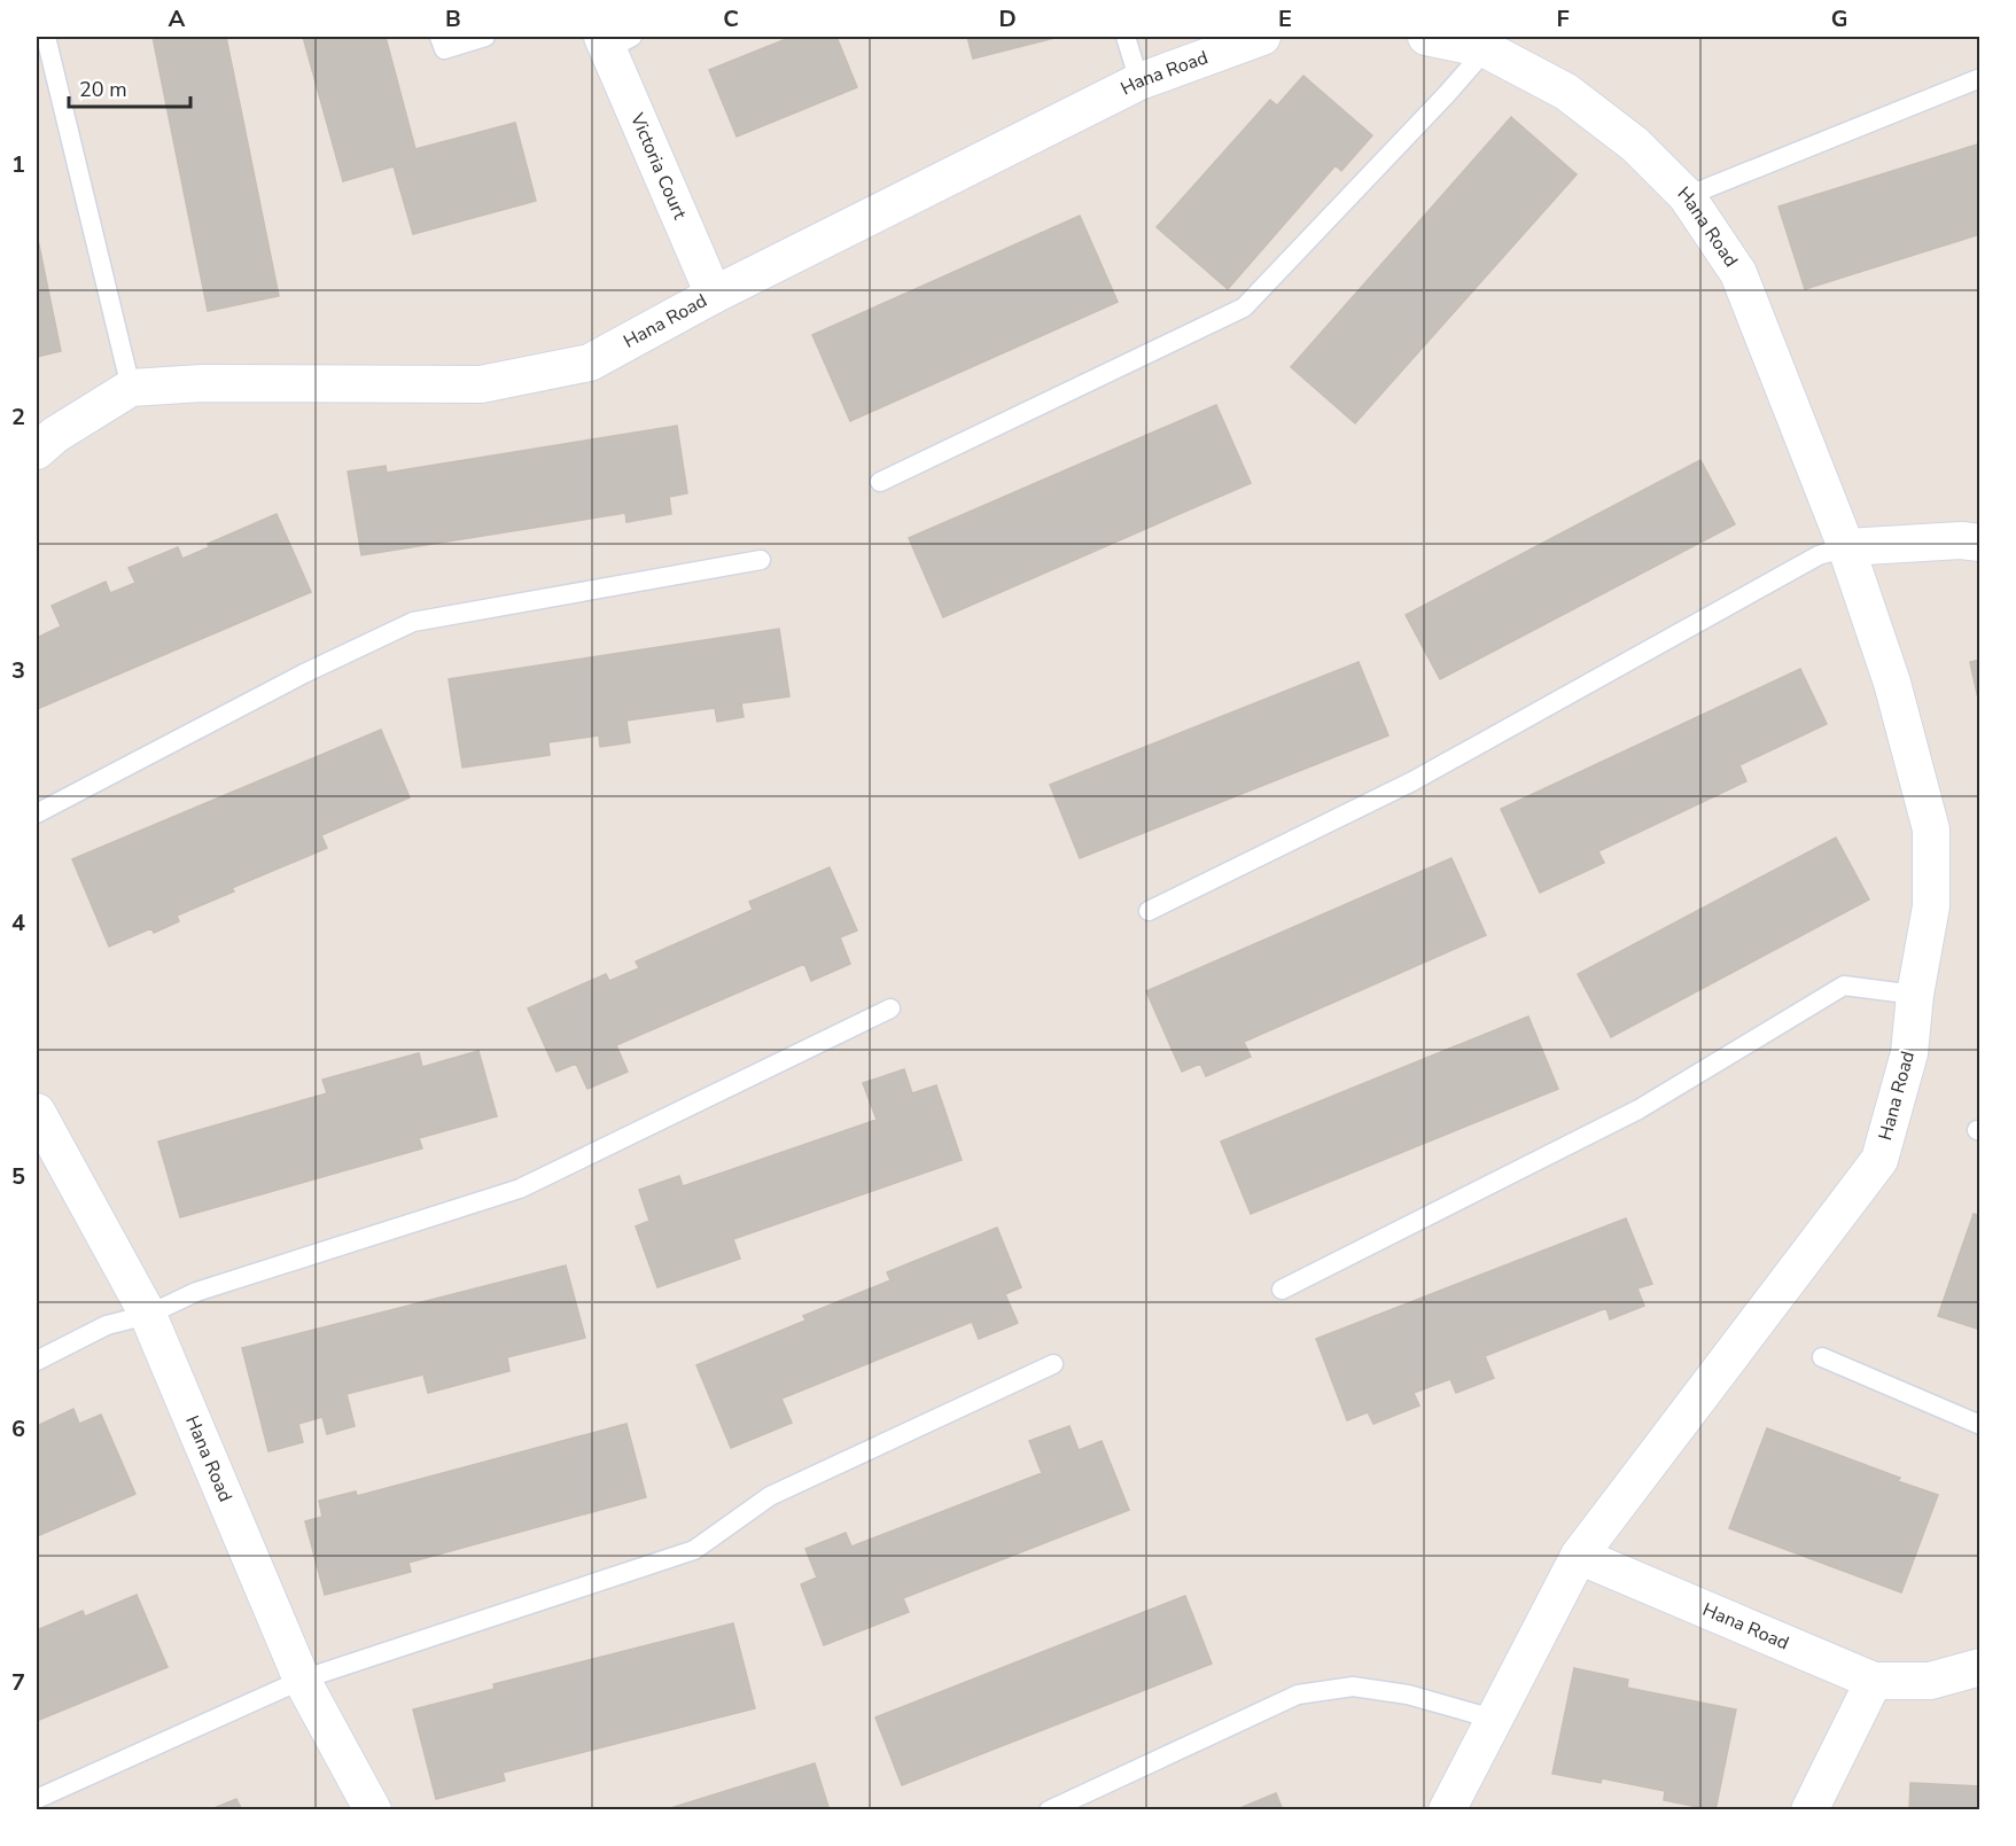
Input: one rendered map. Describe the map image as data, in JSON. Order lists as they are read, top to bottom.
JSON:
{
  "streets": {
    "street": ["Hana Road", "Victoria Court"]
  },
  "crossings": [
    ["Hana Road", "Victoria Court"]
  ],
  "scale_bar": "20 m",
  "grid": {
    "columns": [
      "A",
      "B",
      "C",
      "D",
      "E",
      "F",
      "G"
    ],
    "rows": [
      "1",
      "2",
      "3",
      "4",
      "5",
      "6",
      "7"
    ]
  }
}
